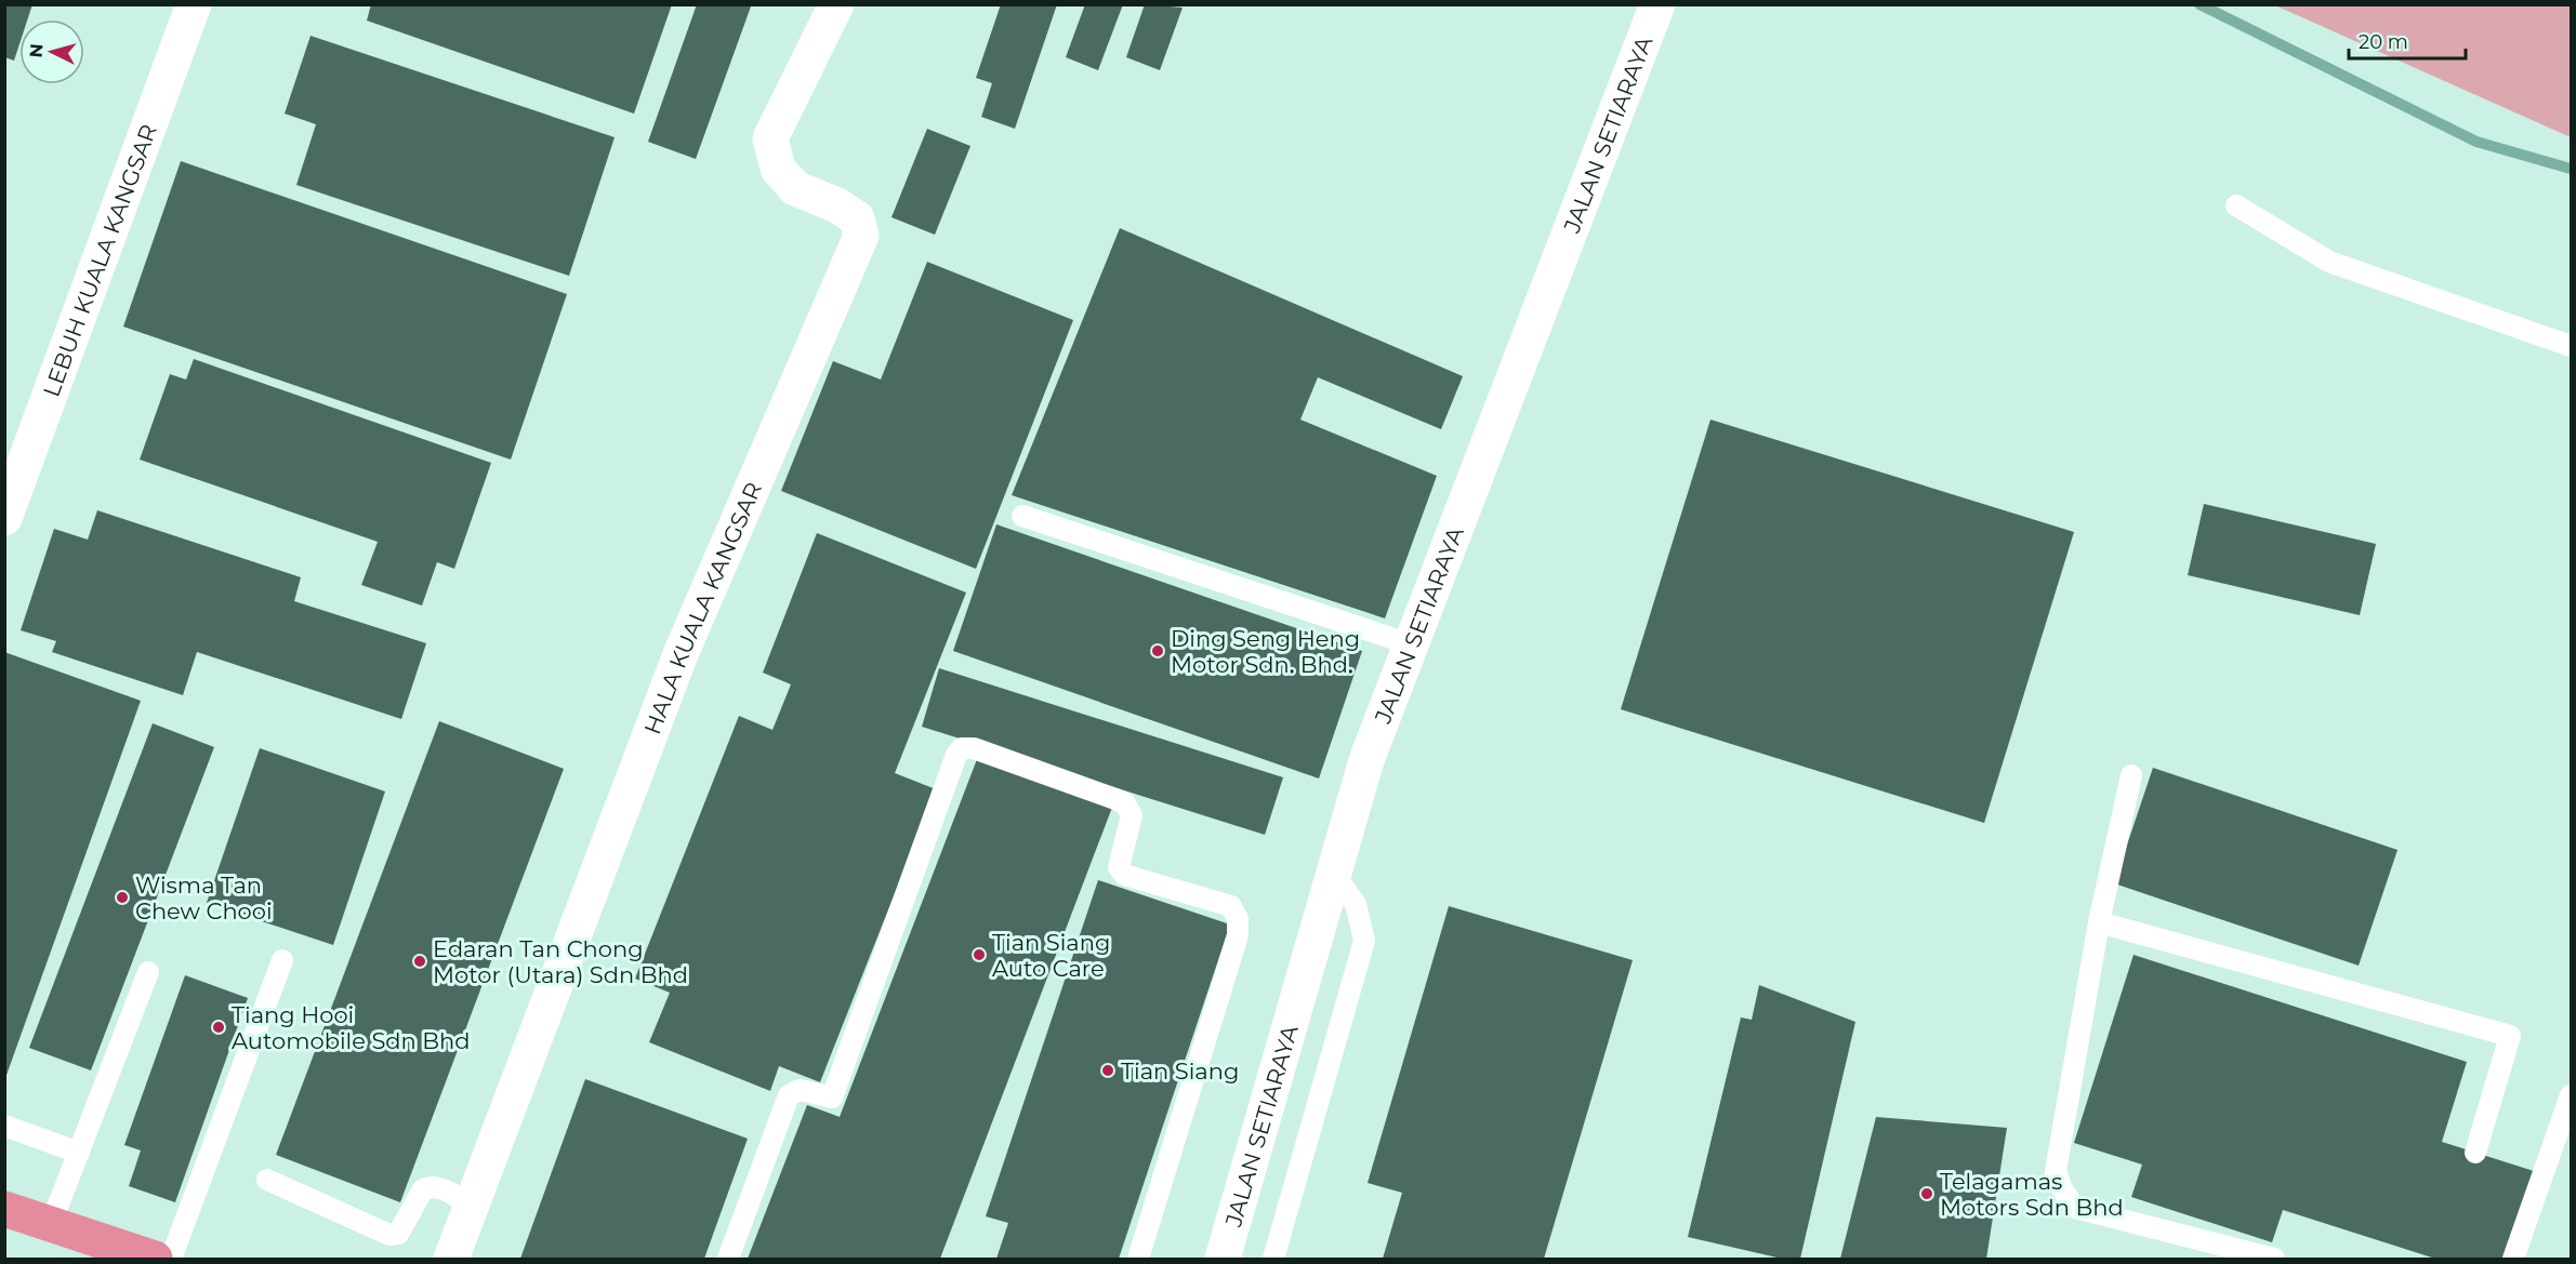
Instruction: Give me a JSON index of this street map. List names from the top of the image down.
{
  "streets": {
    "street": ["JALAN SETIARAYA", "LEBUH KUALA KANGSAR", "HALA KUALA KANGSAR"]
  },
  "places": [
    "Ding Seng Heng Motor Sdn. Bhd.",
    "Wisma Tan Chew Chooi",
    "Tian Siang Auto Care",
    "Edaran Tan Chong Motor (Utara) Sdn Bhd",
    "Tiang Hooi Automobile Sdn Bhd",
    "Tian Siang",
    "Telagamas Motors Sdn Bhd"
  ],
  "scale_bar": "20 m",
  "north": "left"
}
